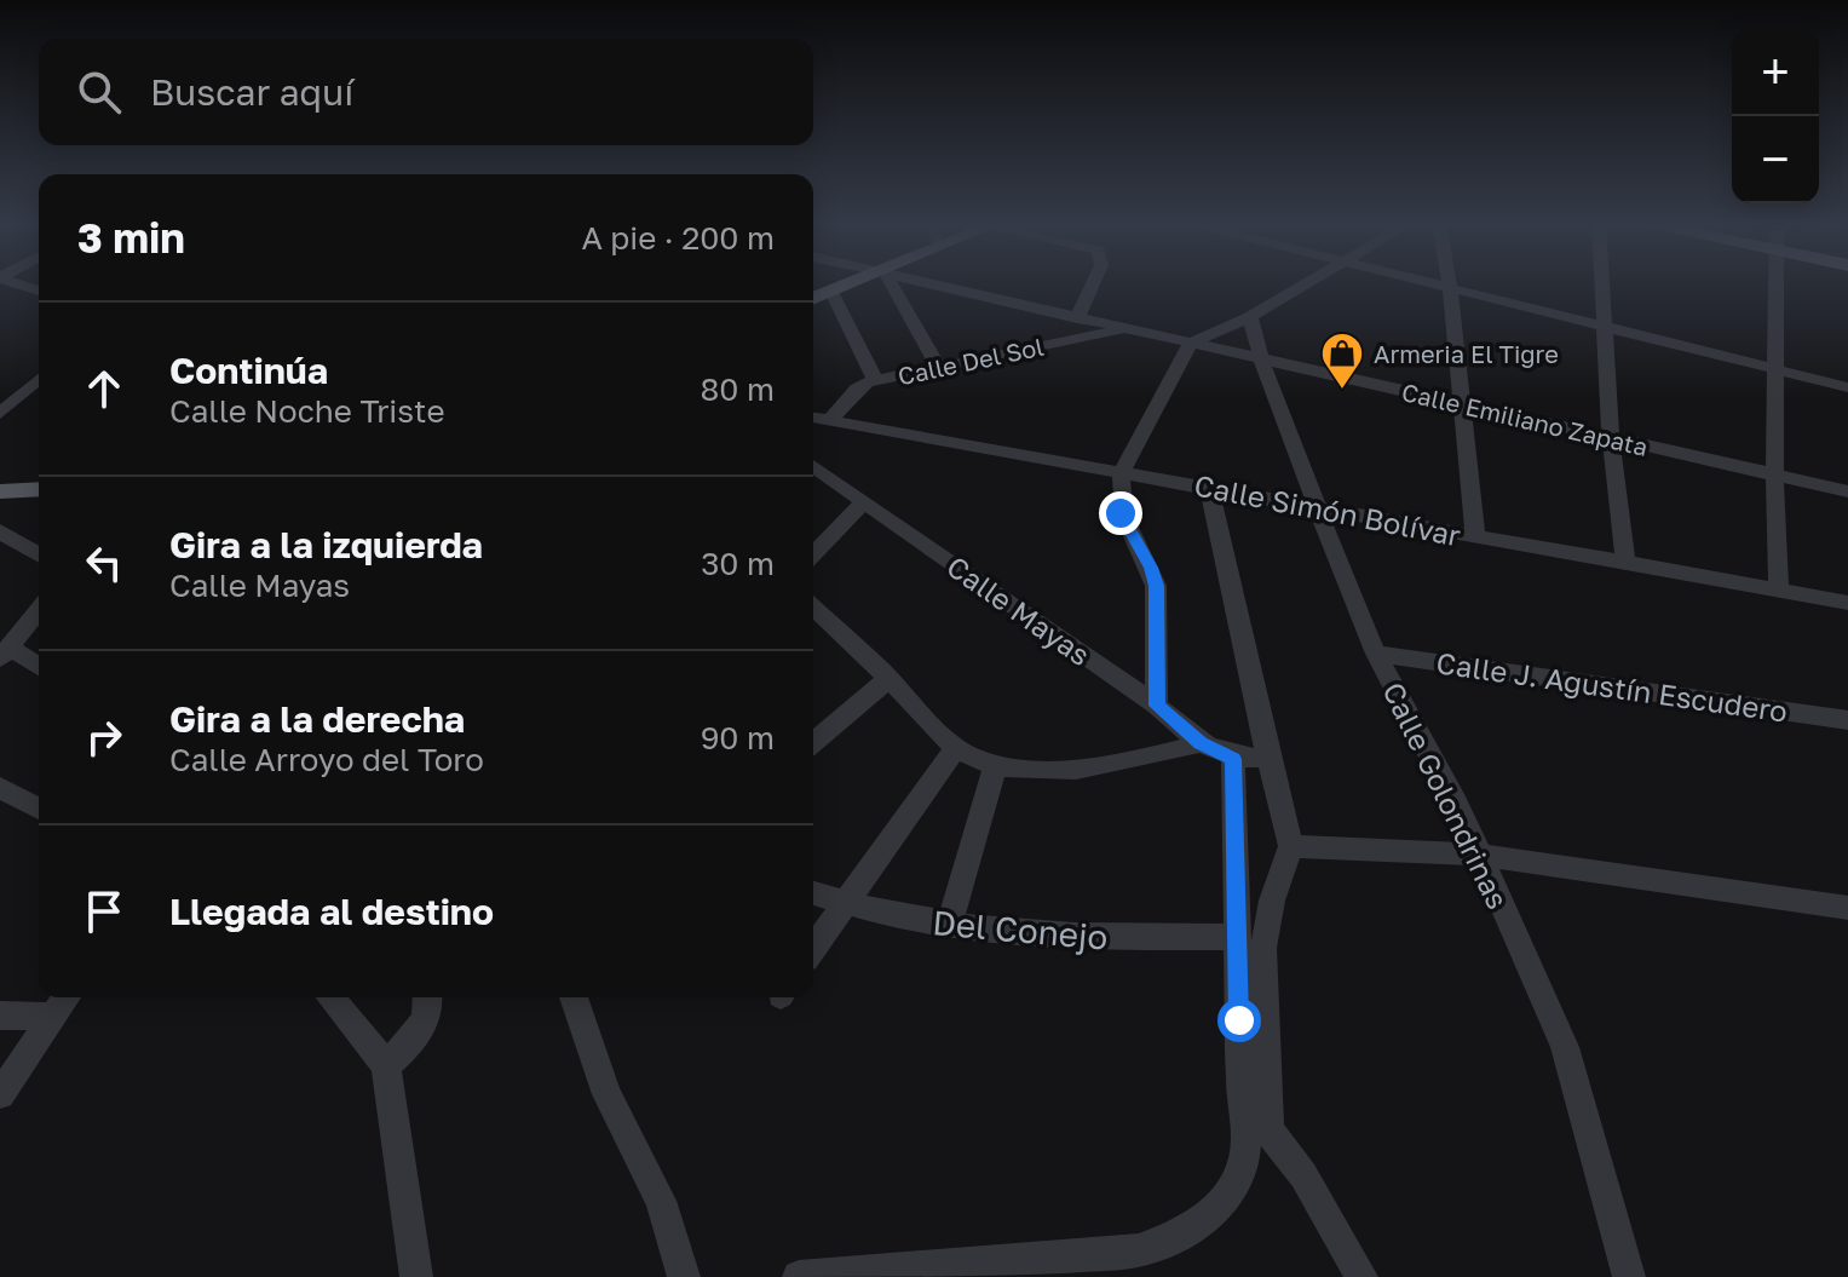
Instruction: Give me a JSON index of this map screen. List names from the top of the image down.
{
  "streets": {
    "street": [
      "Calle Del Sol",
      "Calle Emiliano Zapata",
      "Calle Simón Bolívar",
      "Calle Mayas",
      "Calle J. Agustín Escudero",
      "Calle Golondrinas",
      "Del Conejo"
    ]
  },
  "crossings": [
    ["Calle Del Sol", "Calle Emiliano Zapata"],
    ["Calle Del Sol", "Calle Simón Bolívar"],
    ["Calle Emiliano Zapata", "Calle Golondrinas"],
    ["Calle Simón Bolívar", "Calle Golondrinas"],
    ["Calle J. Agustín Escudero", "Calle Golondrinas"]
  ],
  "places": {
    "shop": ["Armeria El Tigre"]
  },
  "page": {
    "map_buttons": ["+", "−"],
    "search": "Buscar aquí",
    "heading": ["3 min", "A pie · 200 m"],
    "list": [
      ["Continúa", "Calle Noche Triste", "80 m"],
      ["Gira a la izquierda", "Calle Mayas", "30 m"],
      ["Gira a la derecha", "Calle Arroyo del Toro", "90 m"],
      "Llegada al destino"
    ]
  }
}
